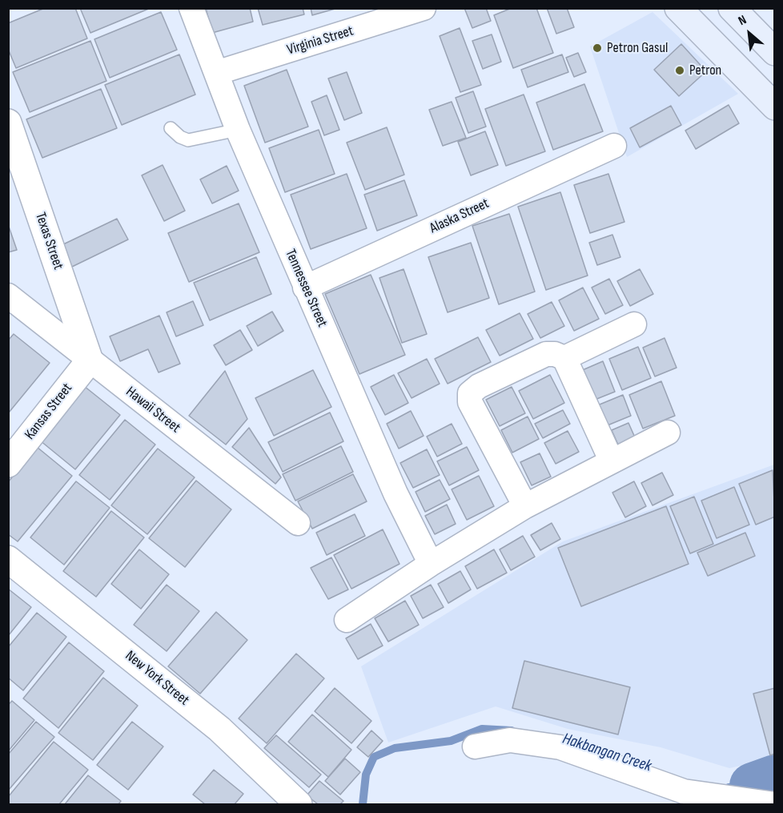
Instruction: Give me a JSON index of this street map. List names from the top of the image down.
{
  "streets": {
    "street": [
      "Virginia Street",
      "Alaska Street",
      "Texas Street",
      "Tennessee Street",
      "Hawaii Street",
      "Kansas Street",
      "New York Street"
    ]
  },
  "crossings": [
    ["Virginia Street", "Tennessee Street"],
    ["Alaska Street", "Tennessee Street"],
    ["Texas Street", "Hawaii Street"],
    ["Texas Street", "Kansas Street"],
    ["Hawaii Street", "Kansas Street"]
  ],
  "water": ["Hakbangan Creek"],
  "places": ["Petron Gasul", "Petron"],
  "north": "top left"
}
